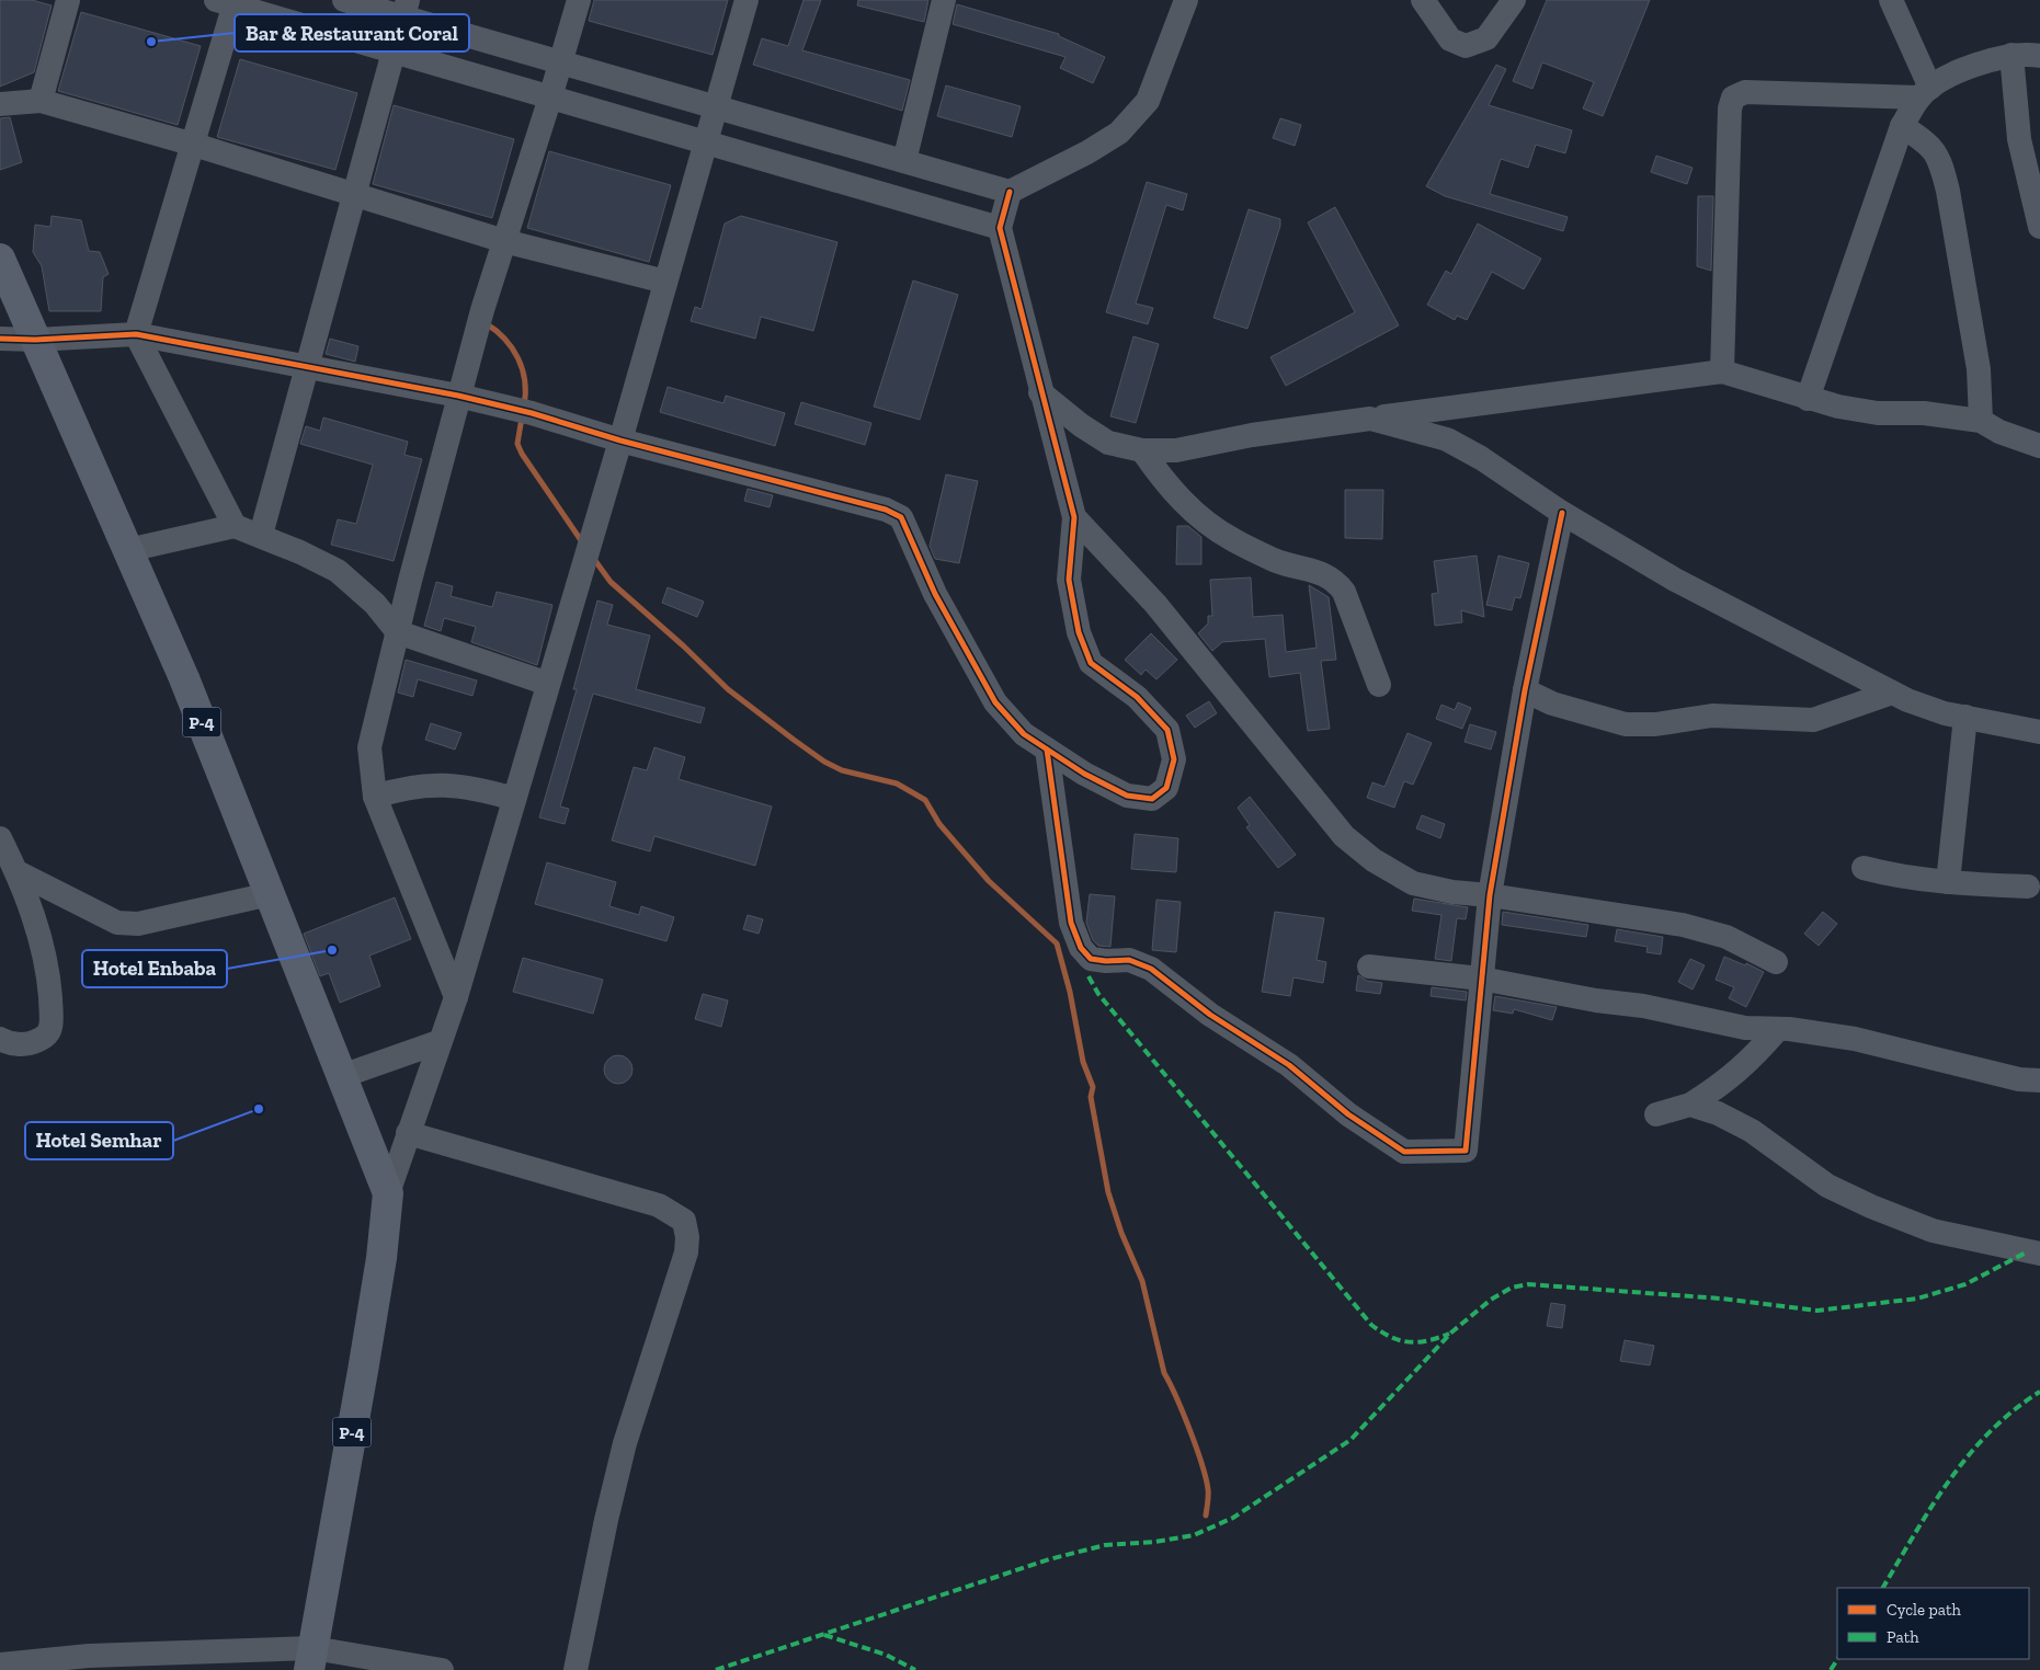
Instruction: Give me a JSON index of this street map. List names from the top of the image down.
{
  "streets": {
    "highway": ["P-4"]
  },
  "places": ["Bar & Restaurant Coral", "Hotel Enbaba", "Hotel Semhar"],
  "legend": ["Cycle path", "Path"]
}
